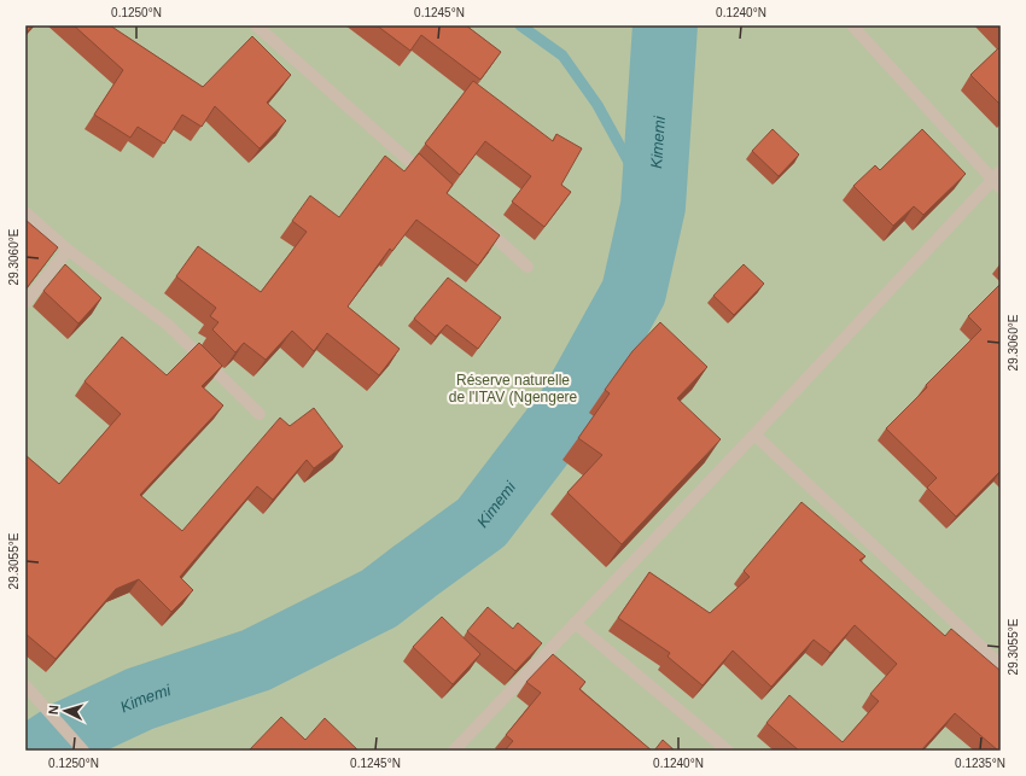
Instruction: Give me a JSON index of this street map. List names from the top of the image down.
{
  "water": ["Kimemi"],
  "parks": ["Réserve naturelle de l'ITAV (Ngengere"],
  "north": "left",
  "coordinates": [
    "0.1250°N",
    "0.1245°N",
    "0.1240°N",
    "29.3060°E",
    "29.3055°E",
    "0.1235°N"
  ]
}
